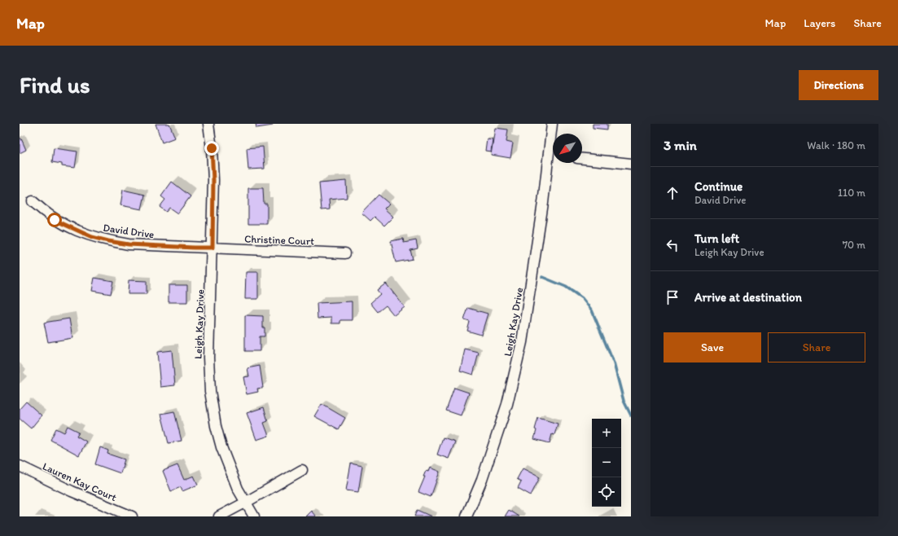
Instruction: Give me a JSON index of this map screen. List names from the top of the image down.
{
  "streets": {
    "street": [
      "David Drive",
      "Christine Court",
      "Leigh Kay Drive",
      "Lauren Kay Court"
    ]
  },
  "crossings": [
    ["David Drive", "Christine Court"],
    ["David Drive", "Leigh Kay Drive"],
    ["Christine Court", "Leigh Kay Drive"]
  ],
  "north": "bottom left",
  "page": {
    "header": "Map",
    "nav": ["Map", "Layers", "Share"],
    "buttons": [
      "Directions",
      ["Save", "Share"]
    ],
    "title": "Find us",
    "heading": ["3 min", "Walk · 180 m"],
    "list": [
      ["Continue", "David Drive", "110 m"],
      ["Turn left", "Leigh Kay Drive", "70 m"],
      "Arrive at destination"
    ],
    "map_buttons": ["+", "−"]
  }
}
